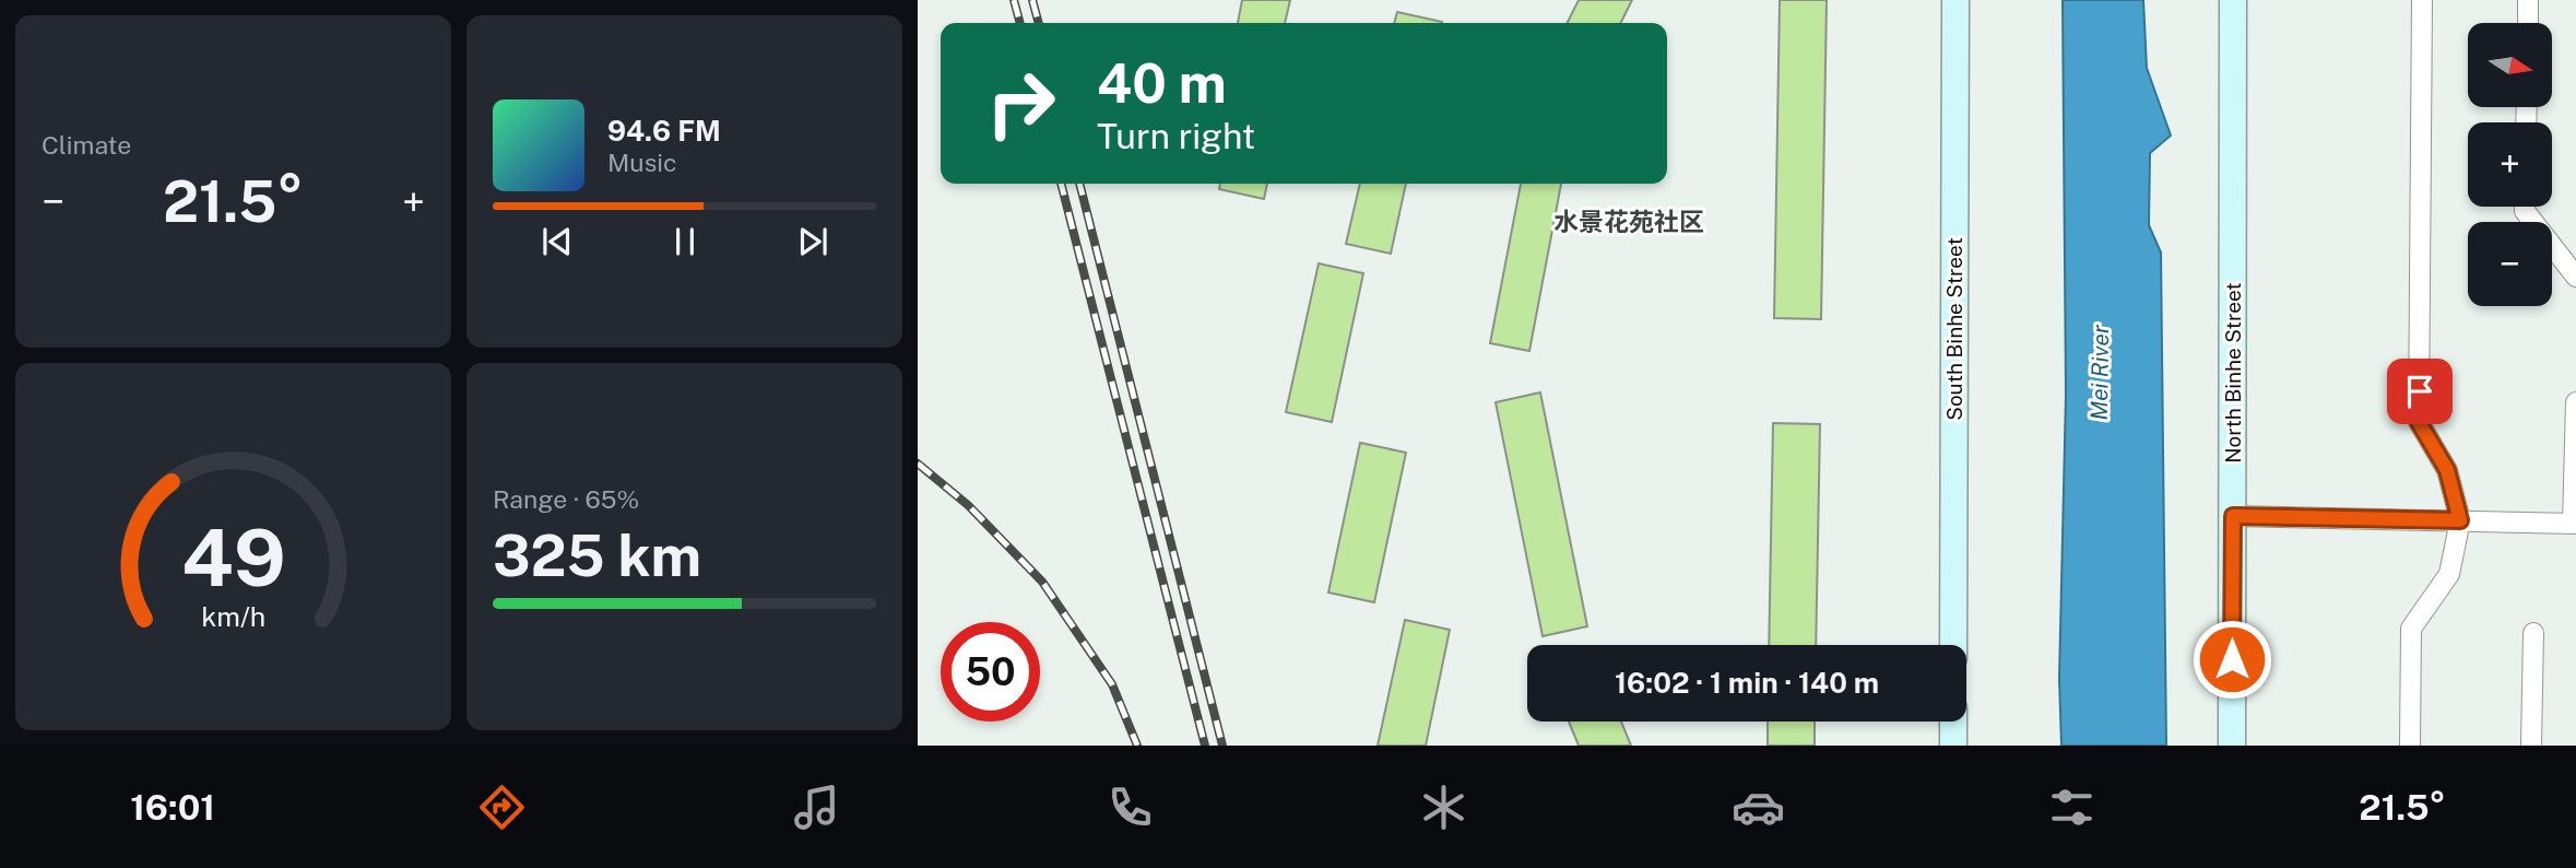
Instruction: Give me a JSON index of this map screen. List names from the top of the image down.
{
  "streets": {
    "main road": ["South Binhe Street", "North Binhe Street"]
  },
  "districts": ["水景花苑社区"],
  "water": ["Mei River"],
  "north": "right",
  "page": {
    "tile": [
      "Climate",
      ["Range · 65%", "325 km"]
    ],
    "map_buttons": ["+", "−"],
    "turn": ["40 m", "Turn right"],
    "song": ["94.6 FM", "Music"],
    "heat": ["−", "21.5°", "+"],
    "limit": "50",
    "trip": "16:02 · 1 min · 140 m",
    "tabs": ["16:01", "21.5°"],
    "gauge": ["49", "km/h"]
  }
}
